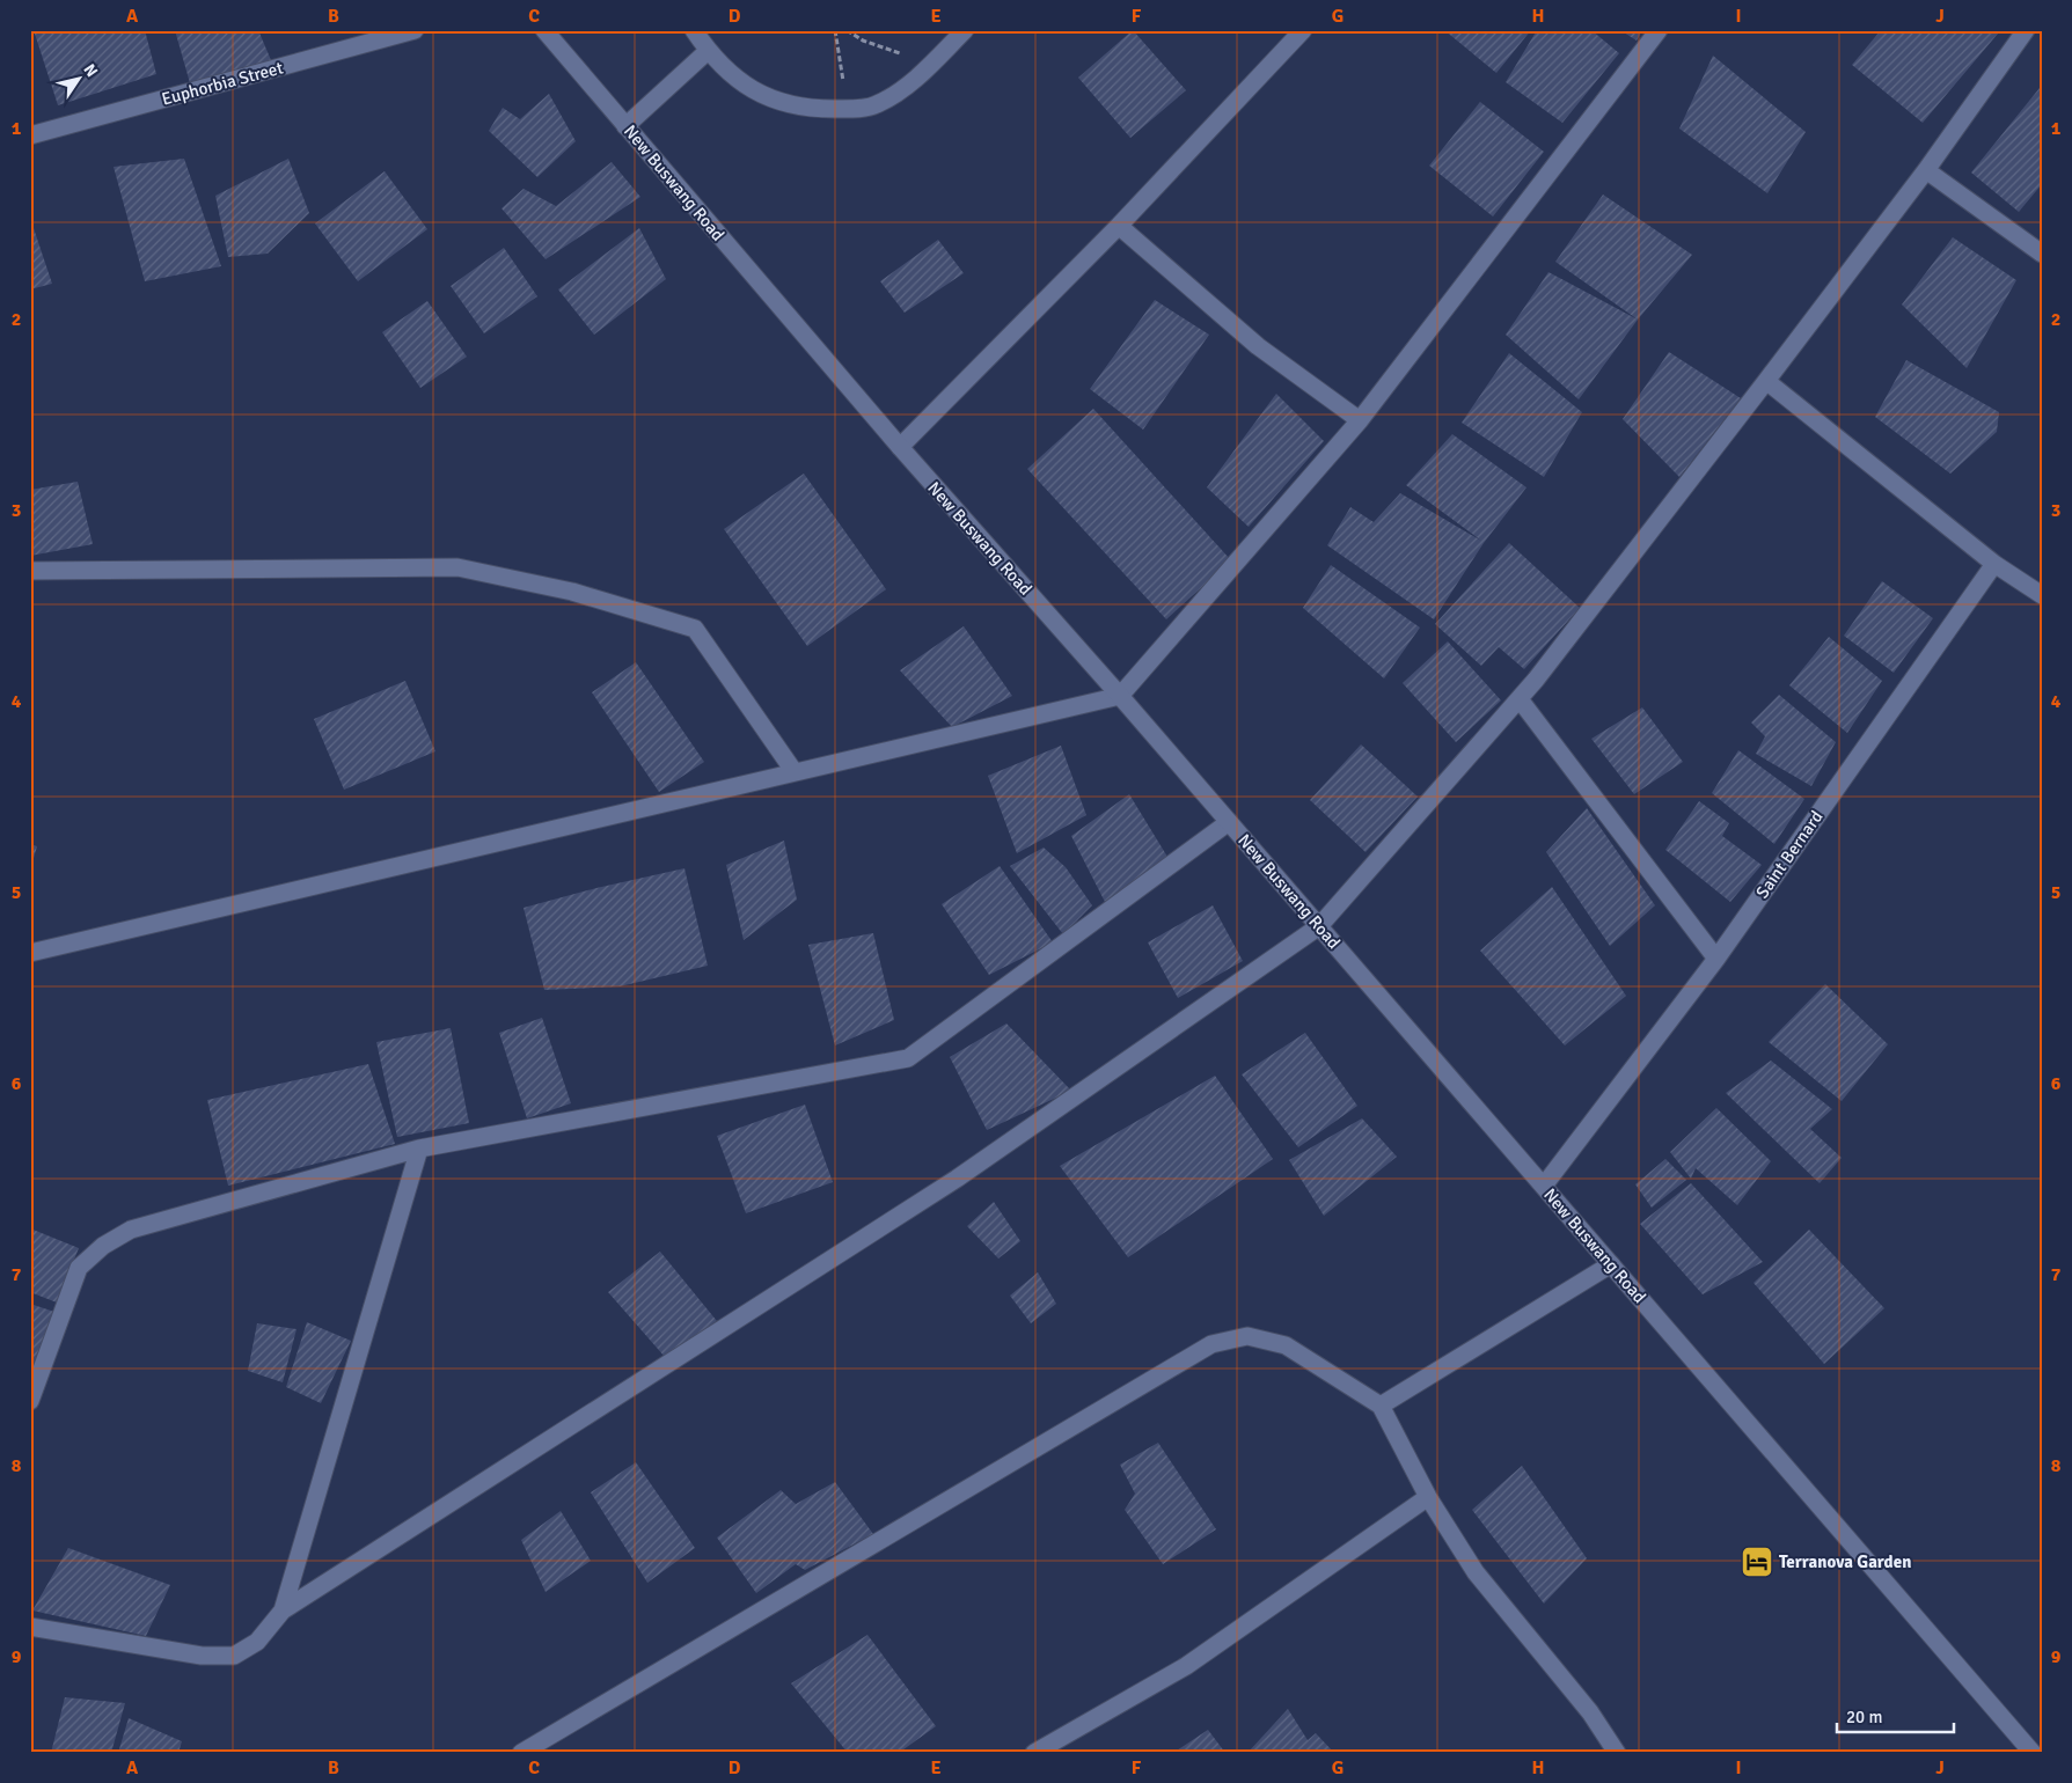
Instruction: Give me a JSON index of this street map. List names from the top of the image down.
{
  "streets": {
    "street": ["Euphorbia Street", "New Buswang Road", "Saint Bernard"]
  },
  "crossings": [
    ["New Buswang Road", "Saint Bernard"]
  ],
  "places": {
    "hotel": ["Terranova Garden"]
  },
  "scale_bar": "20 m",
  "north": "top right",
  "grid": {
    "columns": [
      "A",
      "B",
      "C",
      "D",
      "E",
      "F",
      "G",
      "H",
      "I",
      "J"
    ],
    "rows": [
      "1",
      "2",
      "3",
      "4",
      "5",
      "6",
      "7",
      "8",
      "9"
    ]
  }
}
